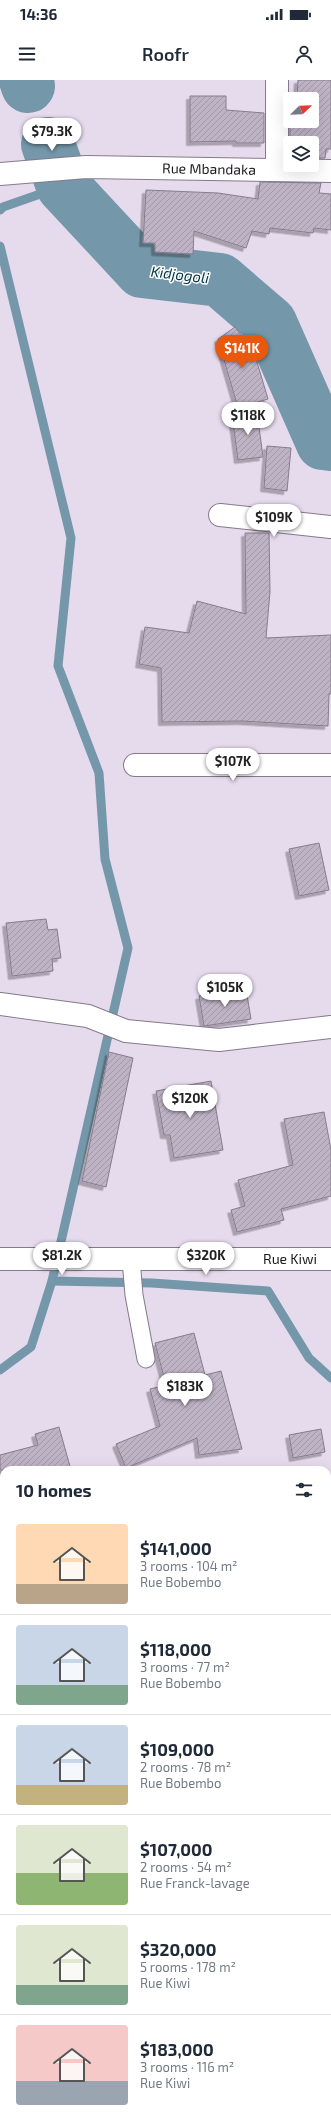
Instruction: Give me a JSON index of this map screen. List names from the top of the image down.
{
  "streets": {
    "street": ["Rue Mbandaka", "Rue Kiwi"]
  },
  "water": ["Kidjogoli"],
  "north": "top right",
  "page": {
    "status": "14:36",
    "header": "Roofr",
    "price": [
      "$79.3K",
      "$141K",
      "$118K",
      "$109K",
      "$107K",
      "$105K",
      "$120K",
      "$81.2K",
      "$320K",
      "$183K"
    ],
    "heading": "10 homes",
    "list": [
      {
        "name": "$141,000",
        "note": "3 rooms · 104 m² · Rue Bobembo"
      },
      {
        "name": "$118,000",
        "note": "3 rooms · 77 m² · Rue Bobembo"
      },
      {
        "name": "$109,000",
        "note": "2 rooms · 78 m² · Rue Bobembo"
      },
      {
        "name": "$107,000",
        "note": "2 rooms · 54 m² · Rue Franck-lavage"
      },
      {
        "name": "$320,000",
        "note": "5 rooms · 178 m² · Rue Kiwi"
      },
      {
        "name": "$183,000",
        "note": "3 rooms · 116 m² · Rue Kiwi"
      }
    ]
  }
}
